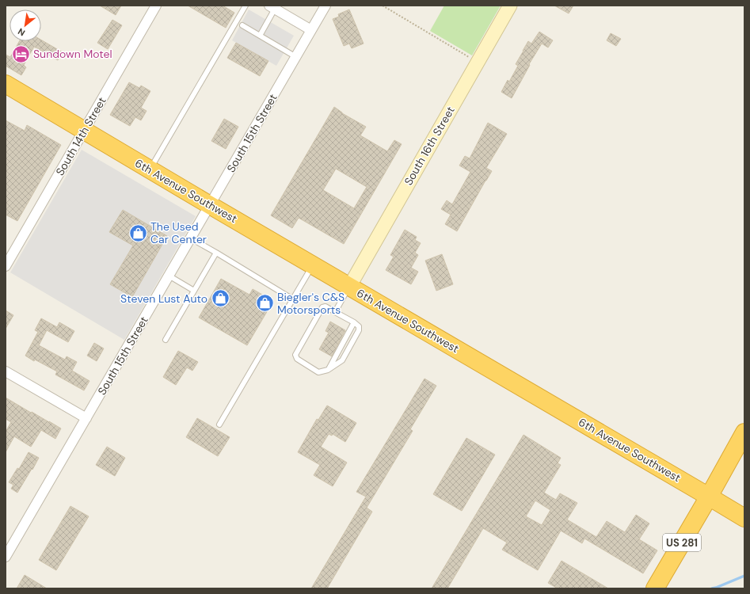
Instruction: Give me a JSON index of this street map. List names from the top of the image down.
{
  "streets": {
    "highway": ["6th Avenue Southwest", "US 281"],
    "street": ["South 15th Street", "South 14th Street", "South 16th Street"]
  },
  "crossings": [
    ["South 15th Street", "6th Avenue Southwest"],
    ["South 14th Street", "6th Avenue Southwest"],
    ["South 16th Street", "6th Avenue Southwest"],
    ["6th Avenue Southwest", "US 281"]
  ],
  "places": {
    "hotel": ["Sundown Motel"],
    "shop": ["The Used Car Center", "Steven Lust Auto", "Biegler's C&S Motorsports"]
  },
  "north": "bottom left"
}
